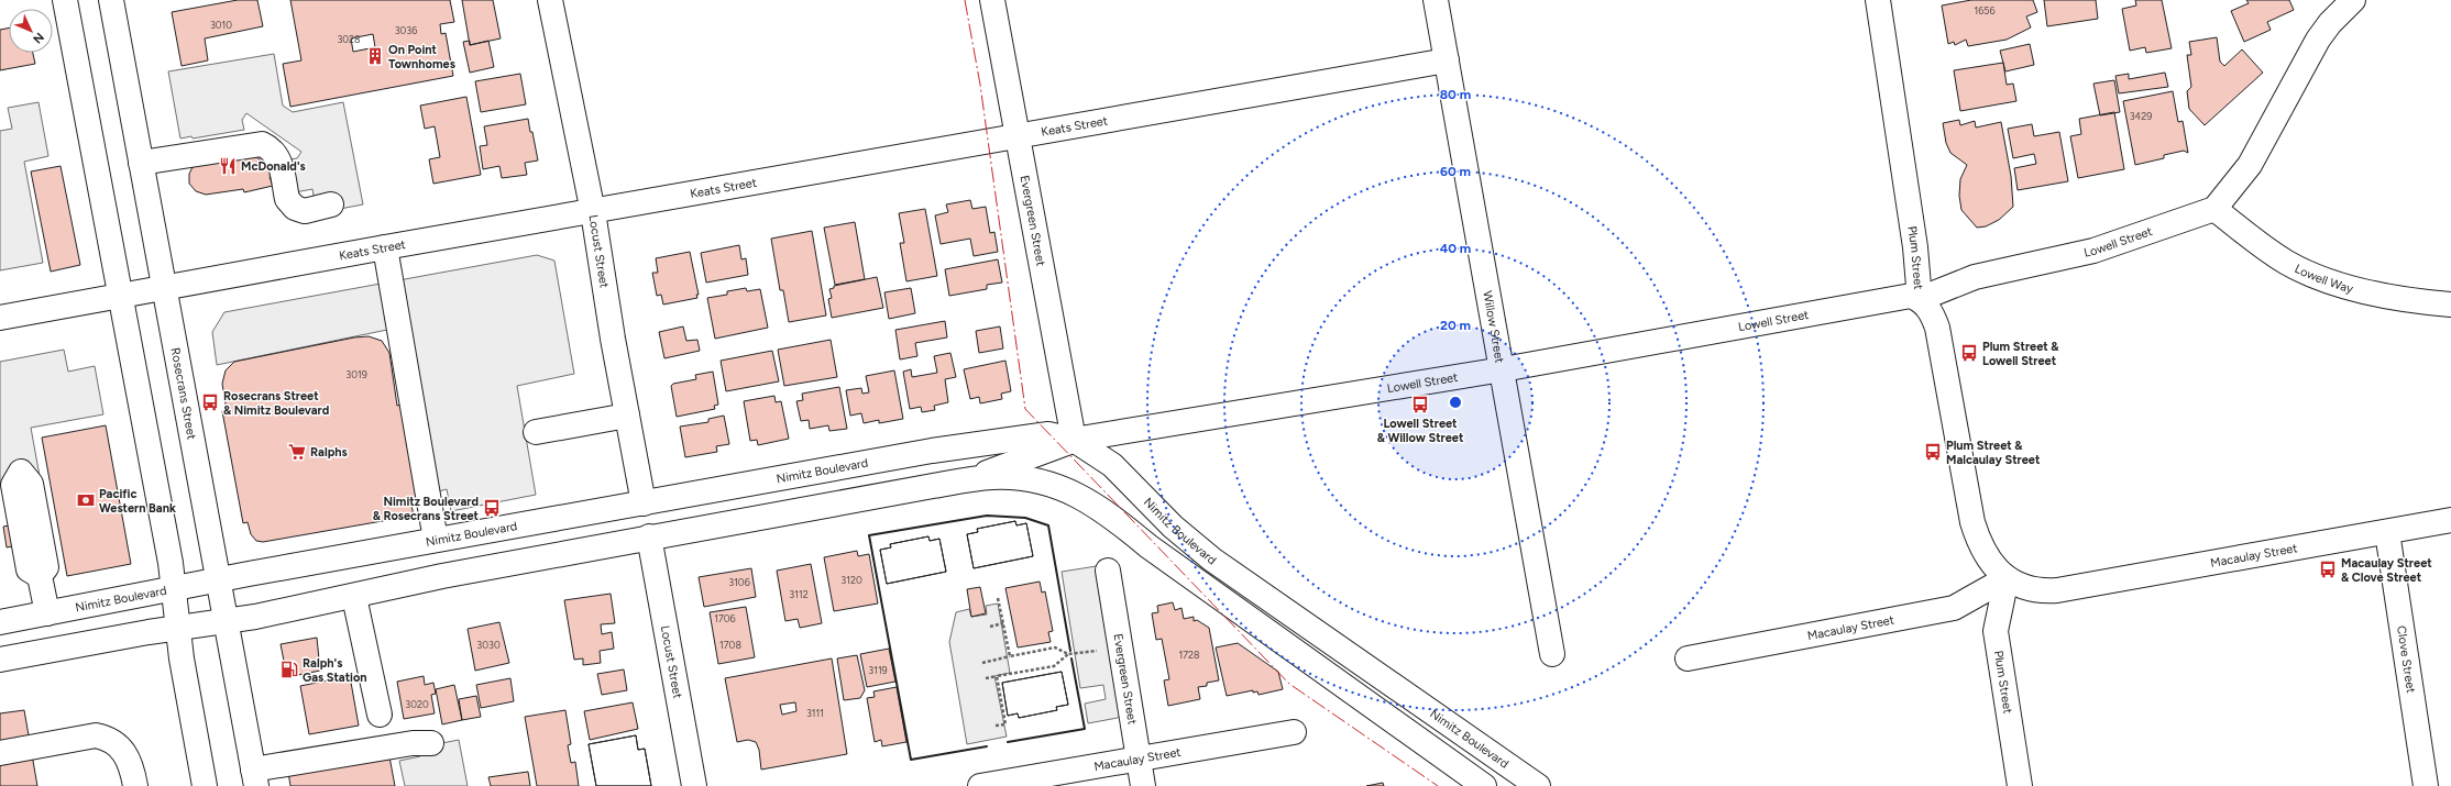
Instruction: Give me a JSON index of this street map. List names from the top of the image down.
{
  "streets": {
    "street": [
      "Keats Street",
      "Evergreen Street",
      "Lowell Street",
      "Locust Street",
      "Plum Street",
      "Lowell Way",
      "Willow Street",
      "Rosecrans Street",
      "Nimitz Boulevard",
      "Macaulay Street",
      "Clove Street"
    ]
  },
  "crossings": [
    ["Keats Street", "Evergreen Street"],
    ["Keats Street", "Locust Street"],
    ["Keats Street", "Willow Street"],
    ["Keats Street", "Rosecrans Street"],
    ["Evergreen Street", "Lowell Street"],
    ["Evergreen Street", "Nimitz Boulevard"],
    ["Evergreen Street", "Macaulay Street"],
    ["Lowell Street", "Plum Street"],
    ["Lowell Street", "Lowell Way"],
    ["Lowell Street", "Willow Street"],
    ["Lowell Street", "Nimitz Boulevard"],
    ["Locust Street", "Nimitz Boulevard"],
    ["Plum Street", "Macaulay Street"],
    ["Rosecrans Street", "Nimitz Boulevard"],
    ["Macaulay Street", "Clove Street"]
  ],
  "places": {
    "building": ["On Point Townhomes"],
    "restaurant": ["McDonald's"],
    "bus stop": [
      "Plum Street & Lowell Street",
      "Rosecrans Street & Nimitz Boulevard",
      "Lowell Street & Willow Street",
      "Plum Street & Malcaulay Street",
      "Nimitz Boulevard & Rosecrans Street",
      "Macaulay Street & Clove Street"
    ],
    "supermarket": ["Ralphs"],
    "bank": ["Pacific Western Bank"],
    "fuel station": ["Ralph's Gas Station"]
  },
  "house_numbers": [
    "1656",
    "3010",
    "3036",
    "3028",
    "3429",
    "3019",
    "3120",
    "3106",
    "3112",
    "1706",
    "3030",
    "1708",
    "1728",
    "3119",
    "3020",
    "3111"
  ],
  "north": "bottom right",
  "rings": [
    "80 m",
    "60 m",
    "40 m",
    "20 m"
  ]
}
